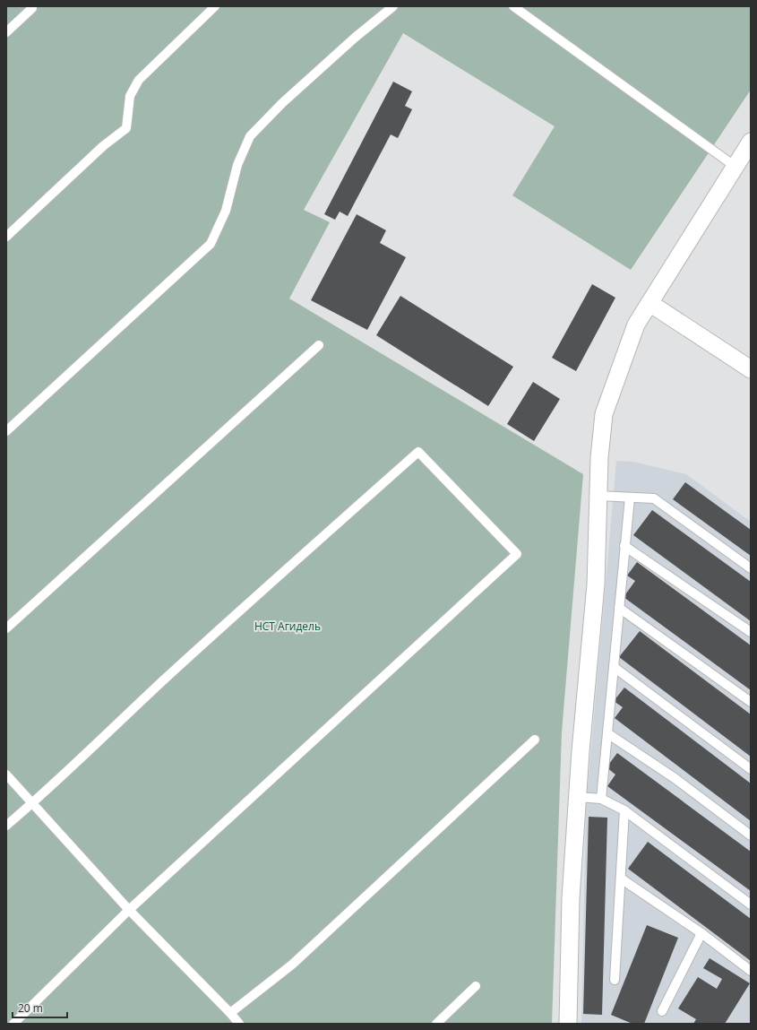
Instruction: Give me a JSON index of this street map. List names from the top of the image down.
{
  "parks": ["НСТ Агидель"],
  "scale_bar": "20 m"
}
